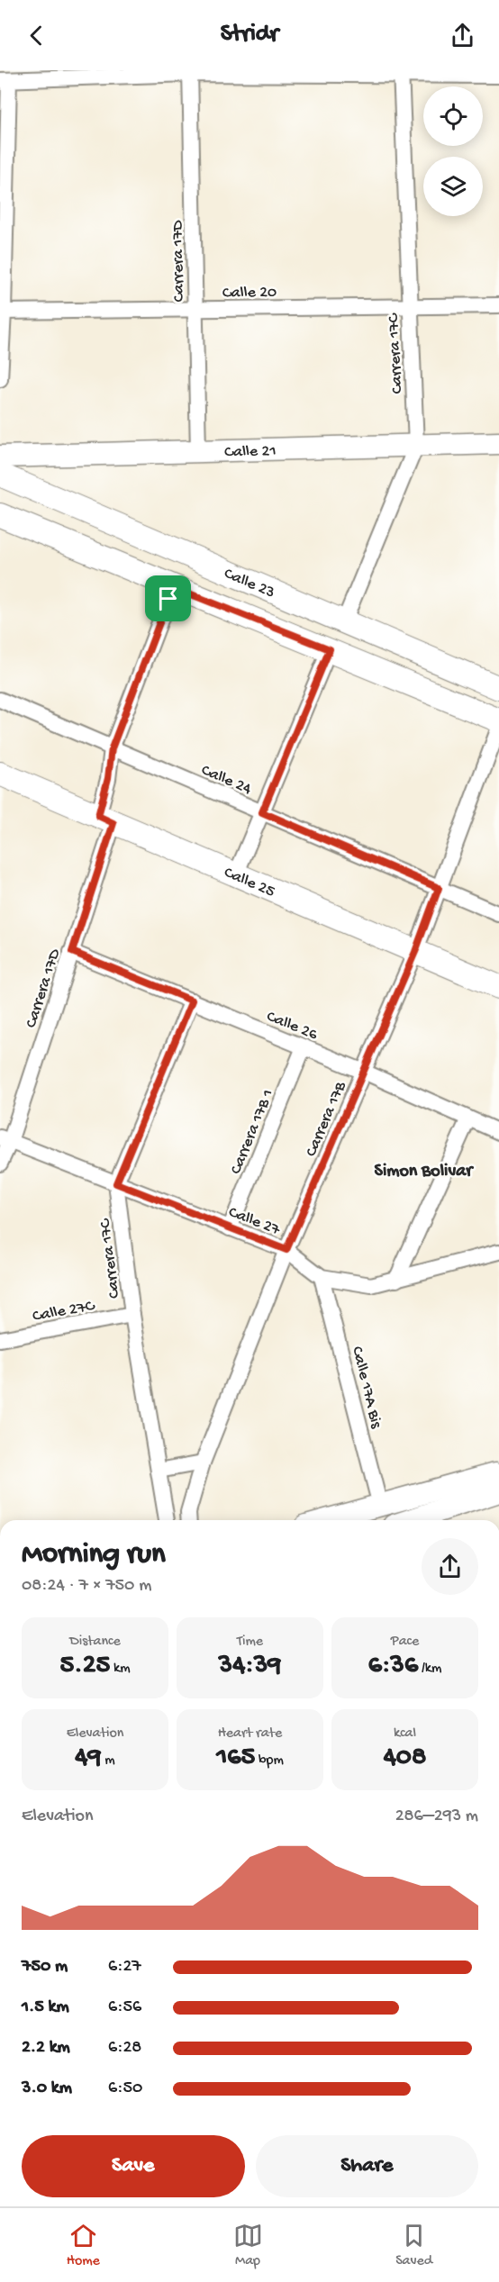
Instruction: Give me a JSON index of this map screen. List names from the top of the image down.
{
  "streets": {
    "main road": ["Calle 21", "Calle 23", "Calle 25"],
    "street": [
      "Carrera 17D",
      "Calle 20",
      "Carrera 17C",
      "Calle 24",
      "Calle 26",
      "Carrera 17B",
      "Carrera 17B 1",
      "Calle 27",
      "Calle 27C",
      "Calle 17A Bis"
    ]
  },
  "crossings": [
    ["Carrera 17D", "Calle 20"],
    ["Carrera 17D", "Calle 21"],
    ["Carrera 17D", "Calle 23"],
    ["Carrera 17D", "Calle 24"],
    ["Carrera 17D", "Calle 25"],
    ["Carrera 17D", "Calle 26"],
    ["Carrera 17D", "Calle 27"],
    ["Calle 20", "Carrera 17C"],
    ["Carrera 17C", "Calle 21"],
    ["Carrera 17C", "Calle 23"],
    ["Carrera 17C", "Calle 26"],
    ["Carrera 17C", "Calle 27"],
    ["Carrera 17C", "Calle 27C"],
    ["Calle 24", "Carrera 17B"],
    ["Calle 25", "Carrera 17B"],
    ["Calle 26", "Carrera 17B"],
    ["Calle 26", "Carrera 17B 1"],
    ["Carrera 17B", "Calle 27"],
    ["Carrera 17B 1", "Calle 27"],
    ["Calle 27", "Calle 17A Bis"]
  ],
  "districts": ["Simon Bolivar"],
  "page": {
    "header": "Stridr",
    "heading": ["Morning run", "08:24 · 7 × 750 m"],
    "stats": [
      ["Distance", "5.25 km"],
      ["Time", "34:39"],
      ["Pace", "6:36 /km"],
      ["Elevation", "49 m"],
      ["Heart rate", "165 bpm"],
      ["kcal", "408"]
    ],
    "chart": ["Elevation", "286–293 m"],
    "list": [
      {
        "name": "750 m",
        "note": "6:27"
      },
      {
        "name": "1.5 km",
        "note": "6:56"
      },
      {
        "name": "2.2 km",
        "note": "6:28"
      },
      {
        "name": "3.0 km",
        "note": "6:50"
      }
    ],
    "buttons": ["Save", "Share"],
    "tabs": ["Home", "Map", "Saved"]
  }
}
